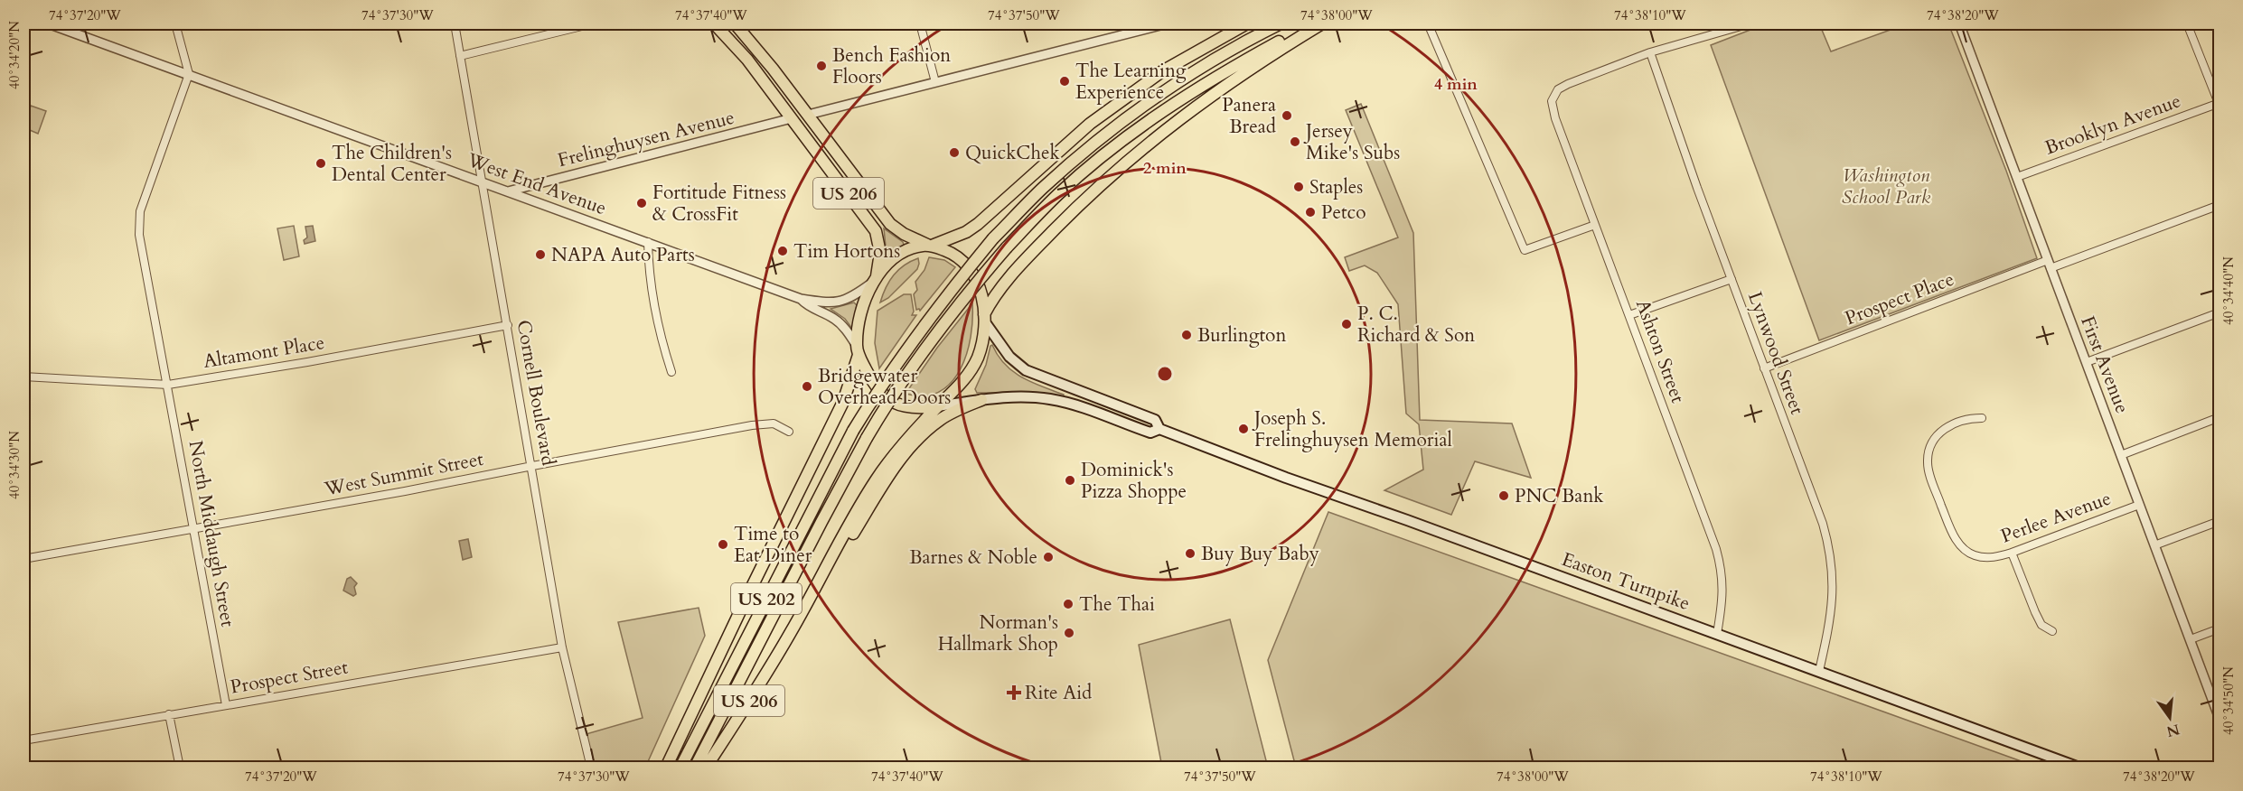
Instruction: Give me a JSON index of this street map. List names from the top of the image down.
{
  "streets": {
    "highway": ["US 206", "US 202"],
    "main road": ["Easton Turnpike"],
    "street": [
      "Brooklyn Avenue",
      "Frelinghuysen Avenue",
      "West End Avenue",
      "Prospect Place",
      "Ashton Street",
      "Altamont Place",
      "Lynwood Street",
      "First Avenue",
      "Cornell Boulevard",
      "West Summit Street",
      "Perlee Avenue",
      "North Middaugh Street",
      "Prospect Street"
    ]
  },
  "crossings": [
    ["Brooklyn Avenue", "First Avenue"],
    ["Frelinghuysen Avenue", "West End Avenue"],
    ["Frelinghuysen Avenue", "US 206"],
    ["West End Avenue", "US 206"],
    ["West End Avenue", "Cornell Boulevard"],
    ["West End Avenue", "North Middaugh Street"],
    ["West End Avenue", "Easton Turnpike"],
    ["US 206", "Easton Turnpike"],
    ["Prospect Place", "Lynwood Street"],
    ["Prospect Place", "First Avenue"],
    ["Ashton Street", "Lynwood Street"],
    ["Ashton Street", "Easton Turnpike"],
    ["Altamont Place", "Cornell Boulevard"],
    ["Altamont Place", "North Middaugh Street"],
    ["Lynwood Street", "Easton Turnpike"],
    ["First Avenue", "Perlee Avenue"],
    ["Cornell Boulevard", "West Summit Street"],
    ["Cornell Boulevard", "Prospect Street"],
    ["West Summit Street", "North Middaugh Street"],
    ["North Middaugh Street", "Prospect Street"]
  ],
  "parks": ["Washington School Park"],
  "places": {
    "other": [
      "Bench Fashion Floors",
      "The Learning Experience",
      "Panera Bread",
      "Jersey Mike's Subs",
      "QuickChek",
      "The Children's Dental Center",
      "Staples",
      "Fortitude Fitness & CrossFit",
      "Petco",
      "Tim Hortons",
      "NAPA Auto Parts",
      "P. C. Richard & Son",
      "Burlington",
      "Bridgewater Overhead Doors",
      "Joseph S. Frelinghuysen Memorial",
      "Dominick's Pizza Shoppe",
      "PNC Bank",
      "Time to Eat Diner",
      "Buy Buy Baby",
      "Barnes & Noble",
      "The Thai",
      "Norman's Hallmark Shop"
    ],
    "health": ["Rite Aid"]
  },
  "north": "bottom",
  "coordinates": [
    "74°37'20\"W",
    "74°37'30\"W",
    "74°37'40\"W",
    "74°37'50\"W",
    "74°38'00\"W",
    "74°38'10\"W",
    "74°38'20\"W",
    "40°34'20\"N",
    "40°34'40\"N",
    "40°34'30\"N",
    "40°34'50\"N"
  ],
  "rings": ["4 min", "2 min"]
}
